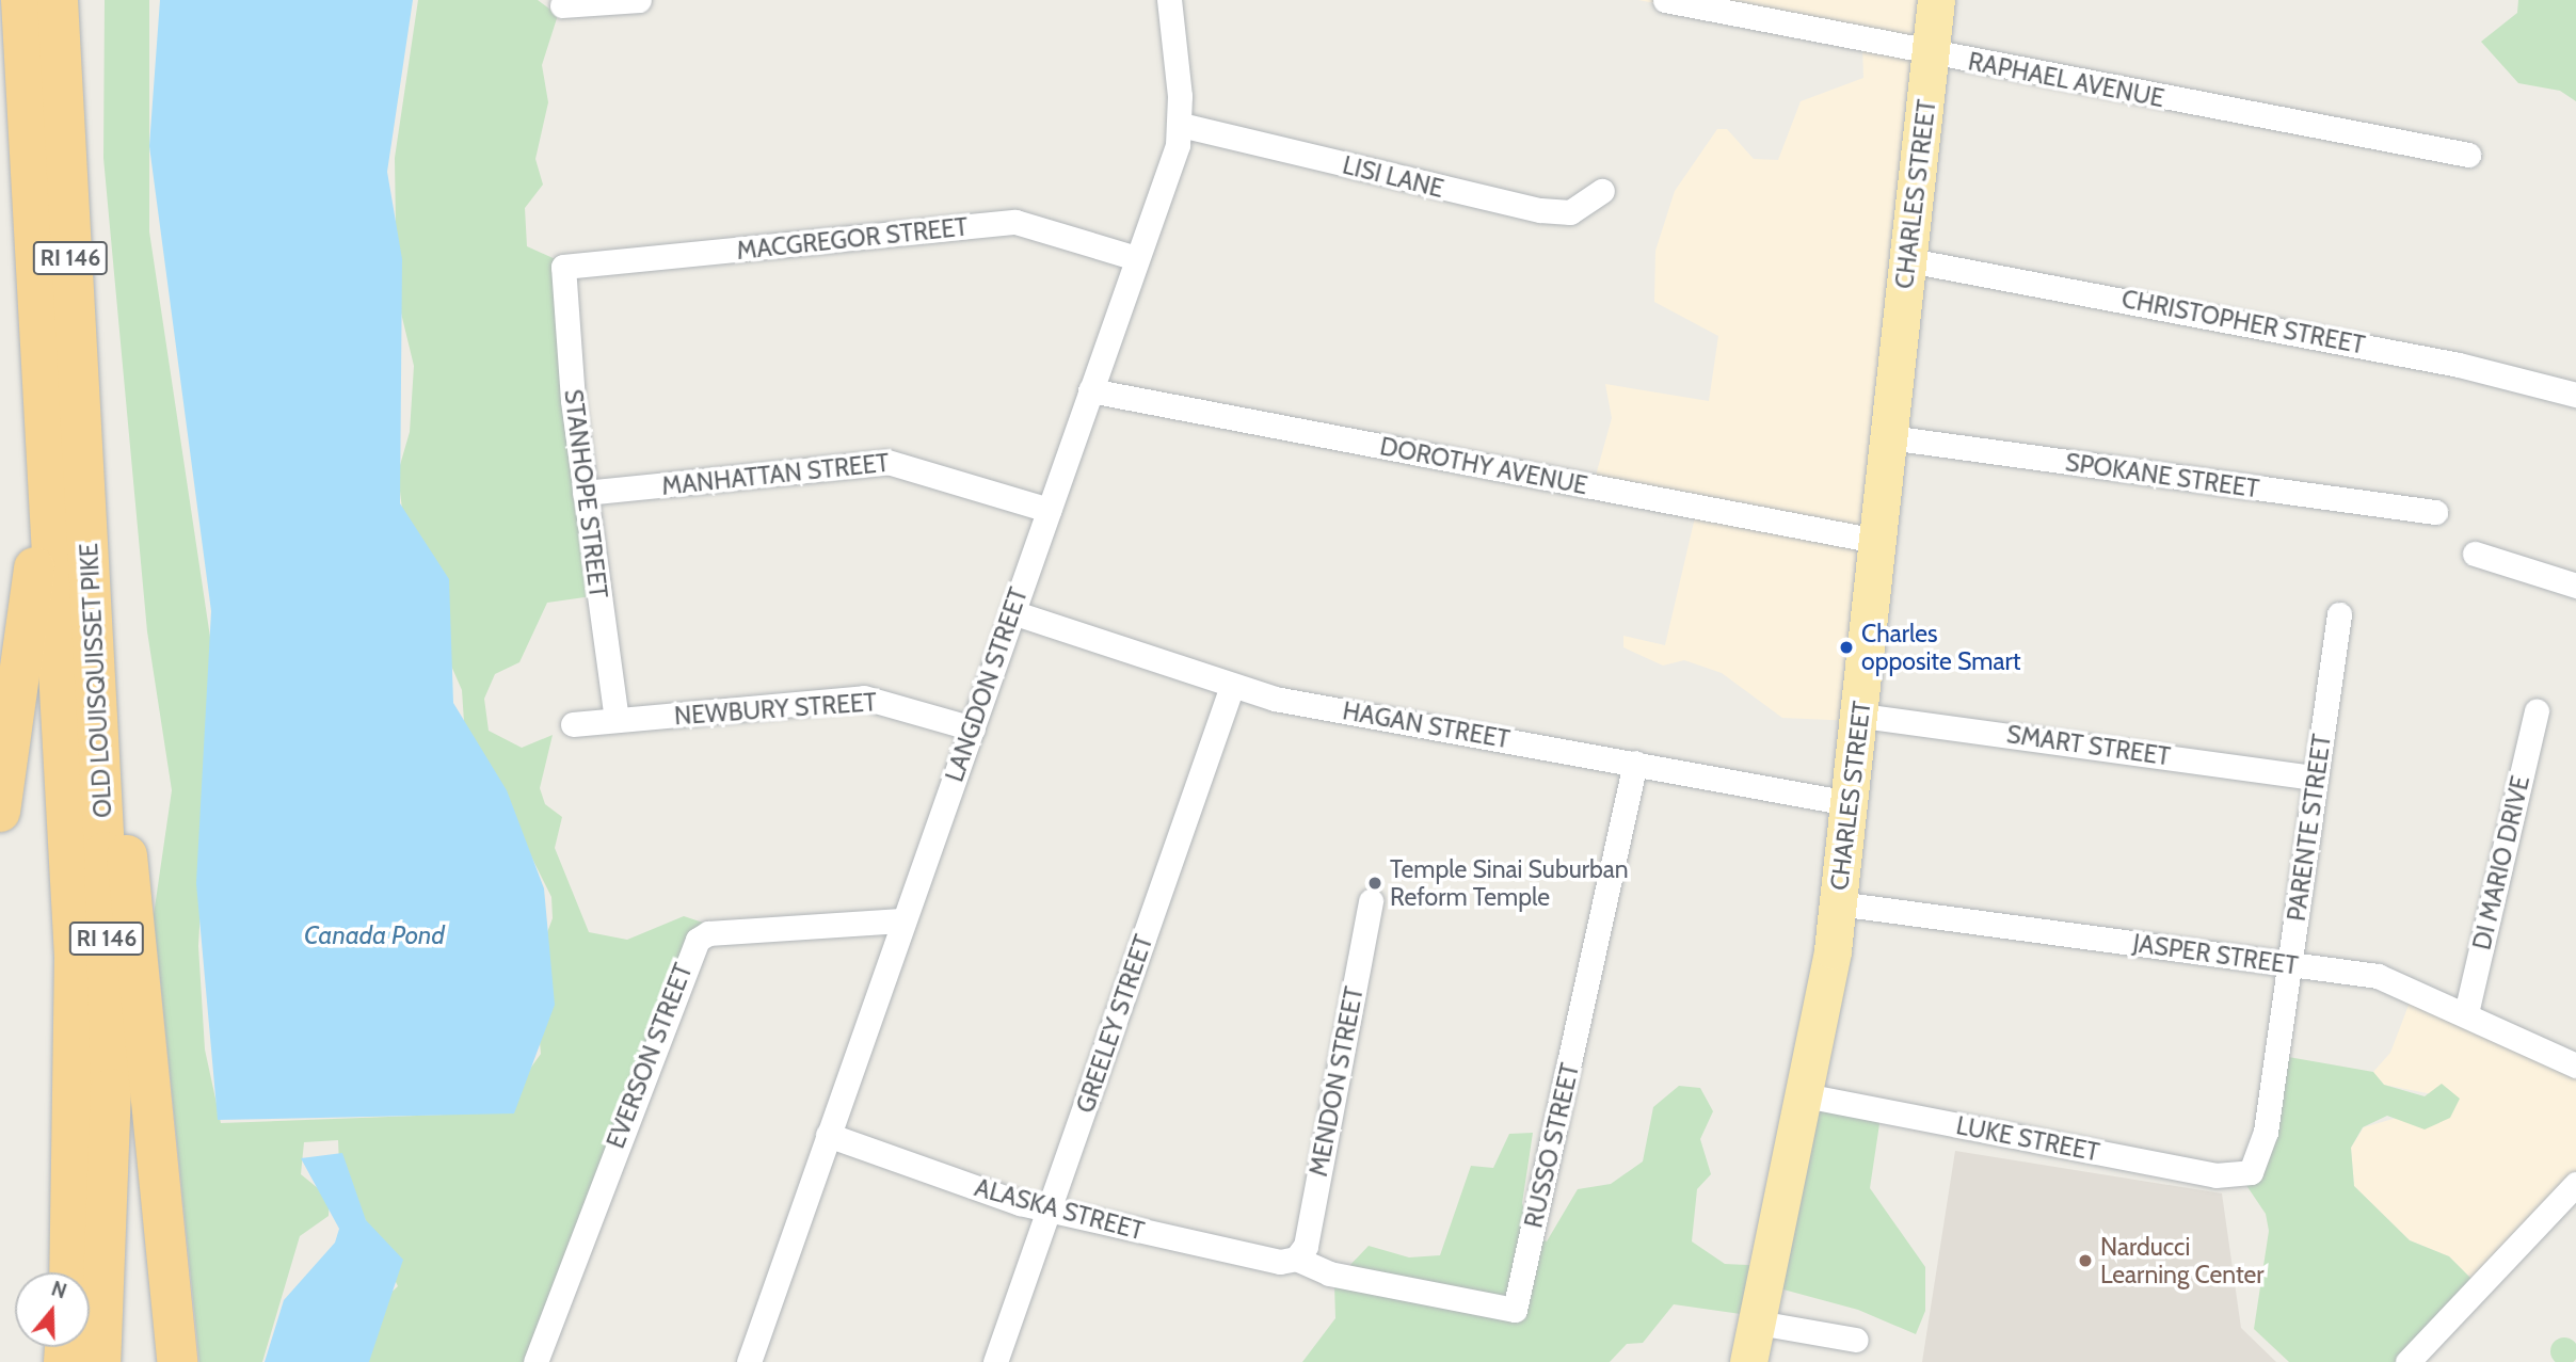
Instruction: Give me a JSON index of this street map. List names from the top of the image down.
{
  "streets": {
    "highway": ["RI 146", "OLD LOUISQUISSET PIKE"],
    "main road": ["CHARLES STREET"],
    "street": [
      "RAPHAEL AVENUE",
      "LISI LANE",
      "MACGREGOR STREET",
      "CHRISTOPHER STREET",
      "DOROTHY AVENUE",
      "MANHATTAN STREET",
      "SPOKANE STREET",
      "STANHOPE STREET",
      "LANGDON STREET",
      "NEWBURY STREET",
      "HAGAN STREET",
      "SMART STREET",
      "PARENTE STREET",
      "DI MARIO DRIVE",
      "JASPER STREET",
      "GREELEY STREET",
      "EVERSON STREET",
      "MENDON STREET",
      "LUKE STREET",
      "RUSSO STREET",
      "ALASKA STREET"
    ]
  },
  "crossings": [
    ["RAPHAEL AVENUE", "CHARLES STREET"],
    ["LISI LANE", "LANGDON STREET"],
    ["CHARLES STREET", "CHRISTOPHER STREET"],
    ["CHARLES STREET", "DOROTHY AVENUE"],
    ["CHARLES STREET", "SPOKANE STREET"],
    ["CHARLES STREET", "HAGAN STREET"],
    ["CHARLES STREET", "SMART STREET"],
    ["CHARLES STREET", "JASPER STREET"],
    ["CHARLES STREET", "LUKE STREET"],
    ["MACGREGOR STREET", "STANHOPE STREET"],
    ["MACGREGOR STREET", "LANGDON STREET"],
    ["DOROTHY AVENUE", "LANGDON STREET"],
    ["MANHATTAN STREET", "STANHOPE STREET"],
    ["MANHATTAN STREET", "LANGDON STREET"],
    ["STANHOPE STREET", "NEWBURY STREET"],
    ["LANGDON STREET", "NEWBURY STREET"],
    ["LANGDON STREET", "HAGAN STREET"],
    ["LANGDON STREET", "EVERSON STREET"],
    ["LANGDON STREET", "ALASKA STREET"],
    ["HAGAN STREET", "GREELEY STREET"],
    ["HAGAN STREET", "RUSSO STREET"],
    ["SMART STREET", "PARENTE STREET"],
    ["PARENTE STREET", "JASPER STREET"],
    ["PARENTE STREET", "LUKE STREET"],
    ["DI MARIO DRIVE", "JASPER STREET"],
    ["GREELEY STREET", "ALASKA STREET"],
    ["MENDON STREET", "RUSSO STREET"],
    ["MENDON STREET", "ALASKA STREET"],
    ["RUSSO STREET", "ALASKA STREET"]
  ],
  "water": ["Canada Pond"],
  "places": ["Charles opposite Smart", "Temple Sinai Suburban Reform Temple", "Narducci Learning Center"],
  "north": "top"
}
